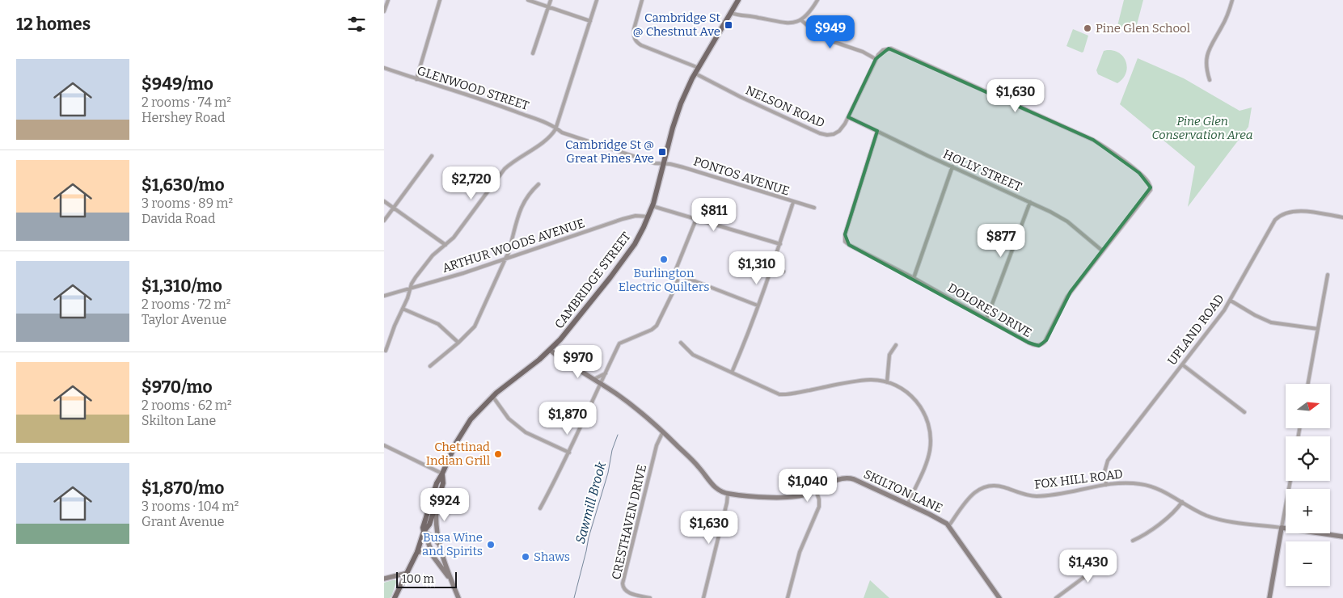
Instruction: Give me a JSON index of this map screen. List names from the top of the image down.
{
  "streets": {
    "main road": ["CAMBRIDGE STREET"],
    "street": [
      "GLENWOOD STREET",
      "NELSON ROAD",
      "HOLLY STREET",
      "PONTOS AVENUE",
      "ARTHUR WOODS AVENUE",
      "DOLORES DRIVE",
      "UPLAND ROAD",
      "FOX HILL ROAD",
      "SKILTON LANE",
      "CRESTHAVEN DRIVE"
    ]
  },
  "crossings": [
    ["GLENWOOD STREET", "PONTOS AVENUE"],
    ["GLENWOOD STREET", "CAMBRIDGE STREET"],
    ["NELSON ROAD", "HOLLY STREET"],
    ["NELSON ROAD", "CAMBRIDGE STREET"],
    ["NELSON ROAD", "DOLORES DRIVE"],
    ["HOLLY STREET", "DOLORES DRIVE"],
    ["PONTOS AVENUE", "CAMBRIDGE STREET"],
    ["ARTHUR WOODS AVENUE", "CAMBRIDGE STREET"],
    ["CAMBRIDGE STREET", "SKILTON LANE"],
    ["UPLAND ROAD", "FOX HILL ROAD"],
    ["FOX HILL ROAD", "SKILTON LANE"],
    ["SKILTON LANE", "CRESTHAVEN DRIVE"]
  ],
  "water": ["Sawmill Brook"],
  "parks": ["Pine Glen Conservation Area"],
  "places": {
    "transit": ["Cambridge St @ Chestnut Ave", "Cambridge St @ Great Pines Ave"],
    "other": [
      "Pine Glen School",
      "Burlington Electric Quilters",
      "Chettinad Indian Grill",
      "Busa Wine and Spirits",
      "Shaws"
    ]
  },
  "scale_bar": "100 m",
  "north": "right",
  "page": {
    "heading": "12 homes",
    "price": [
      "$949",
      "$1,630",
      "$2,720",
      "$811",
      "$877",
      "$1,310",
      "$970",
      "$1,870",
      "$1,040",
      "$924",
      "$1,630",
      "$1,430"
    ],
    "list": [
      {
        "name": "$949/mo",
        "note": "2 rooms · 74 m² · Hershey Road"
      },
      {
        "name": "$1,630/mo",
        "note": "3 rooms · 89 m² · Davida Road"
      },
      {
        "name": "$1,310/mo",
        "note": "2 rooms · 72 m² · Taylor Avenue"
      },
      {
        "name": "$970/mo",
        "note": "2 rooms · 62 m² · Skilton Lane"
      },
      {
        "name": "$1,870/mo",
        "note": "3 rooms · 104 m² · Grant Avenue"
      }
    ],
    "map_buttons": ["+", "−"],
    "scale": "100 m"
  }
}
